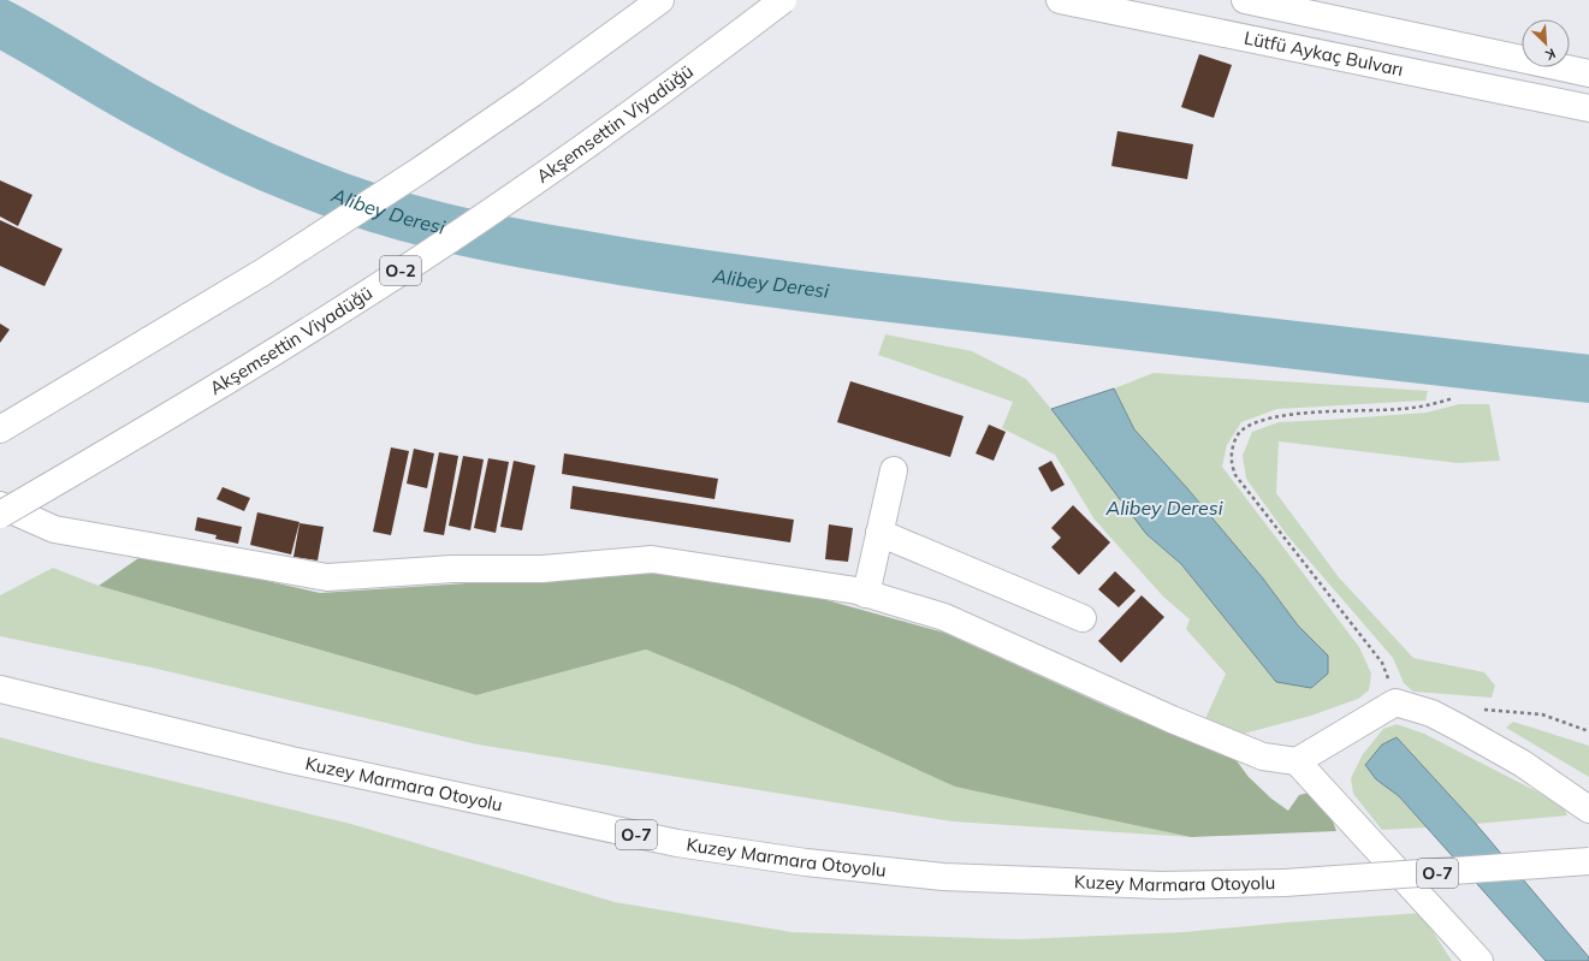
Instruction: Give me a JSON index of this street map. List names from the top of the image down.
{
  "streets": {
    "main road": [
      "Lütfü Aykaç Bulvarı",
      "Akşemsettin Viyadüğü",
      "O-2",
      "Kuzey Marmara Otoyolu",
      "O-7"
    ]
  },
  "water": ["Alibey Deresi"],
  "north": "bottom right"
}
